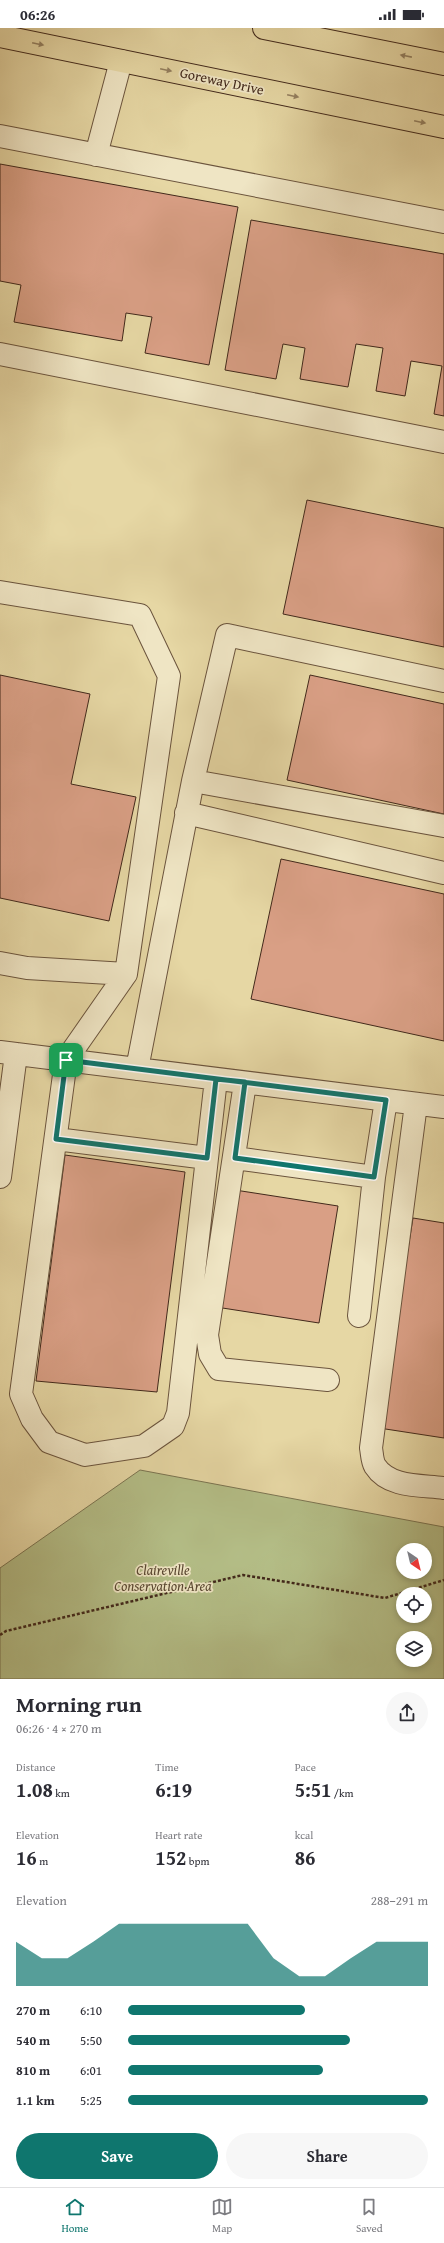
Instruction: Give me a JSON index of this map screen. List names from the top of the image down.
{
  "streets": {
    "main road": ["Goreway Drive"]
  },
  "parks": ["Claireville Conservation Area"],
  "north": "bottom right",
  "page": {
    "status": "06:26",
    "heading": ["Morning run", "06:26 · 4 × 270 m"],
    "stats": [
      ["Distance", "1.08 km"],
      ["Time", "6:19"],
      ["Pace", "5:51 /km"],
      ["Elevation", "16 m"],
      ["Heart rate", "152 bpm"],
      ["kcal", "86"]
    ],
    "chart": ["Elevation", "288–291 m"],
    "list": [
      {
        "name": "270 m",
        "note": "6:10"
      },
      {
        "name": "540 m",
        "note": "5:50"
      },
      {
        "name": "810 m",
        "note": "6:01"
      },
      {
        "name": "1.1 km",
        "note": "5:25"
      }
    ],
    "buttons": ["Save", "Share"],
    "tabs": ["Home", "Map", "Saved"]
  }
}
